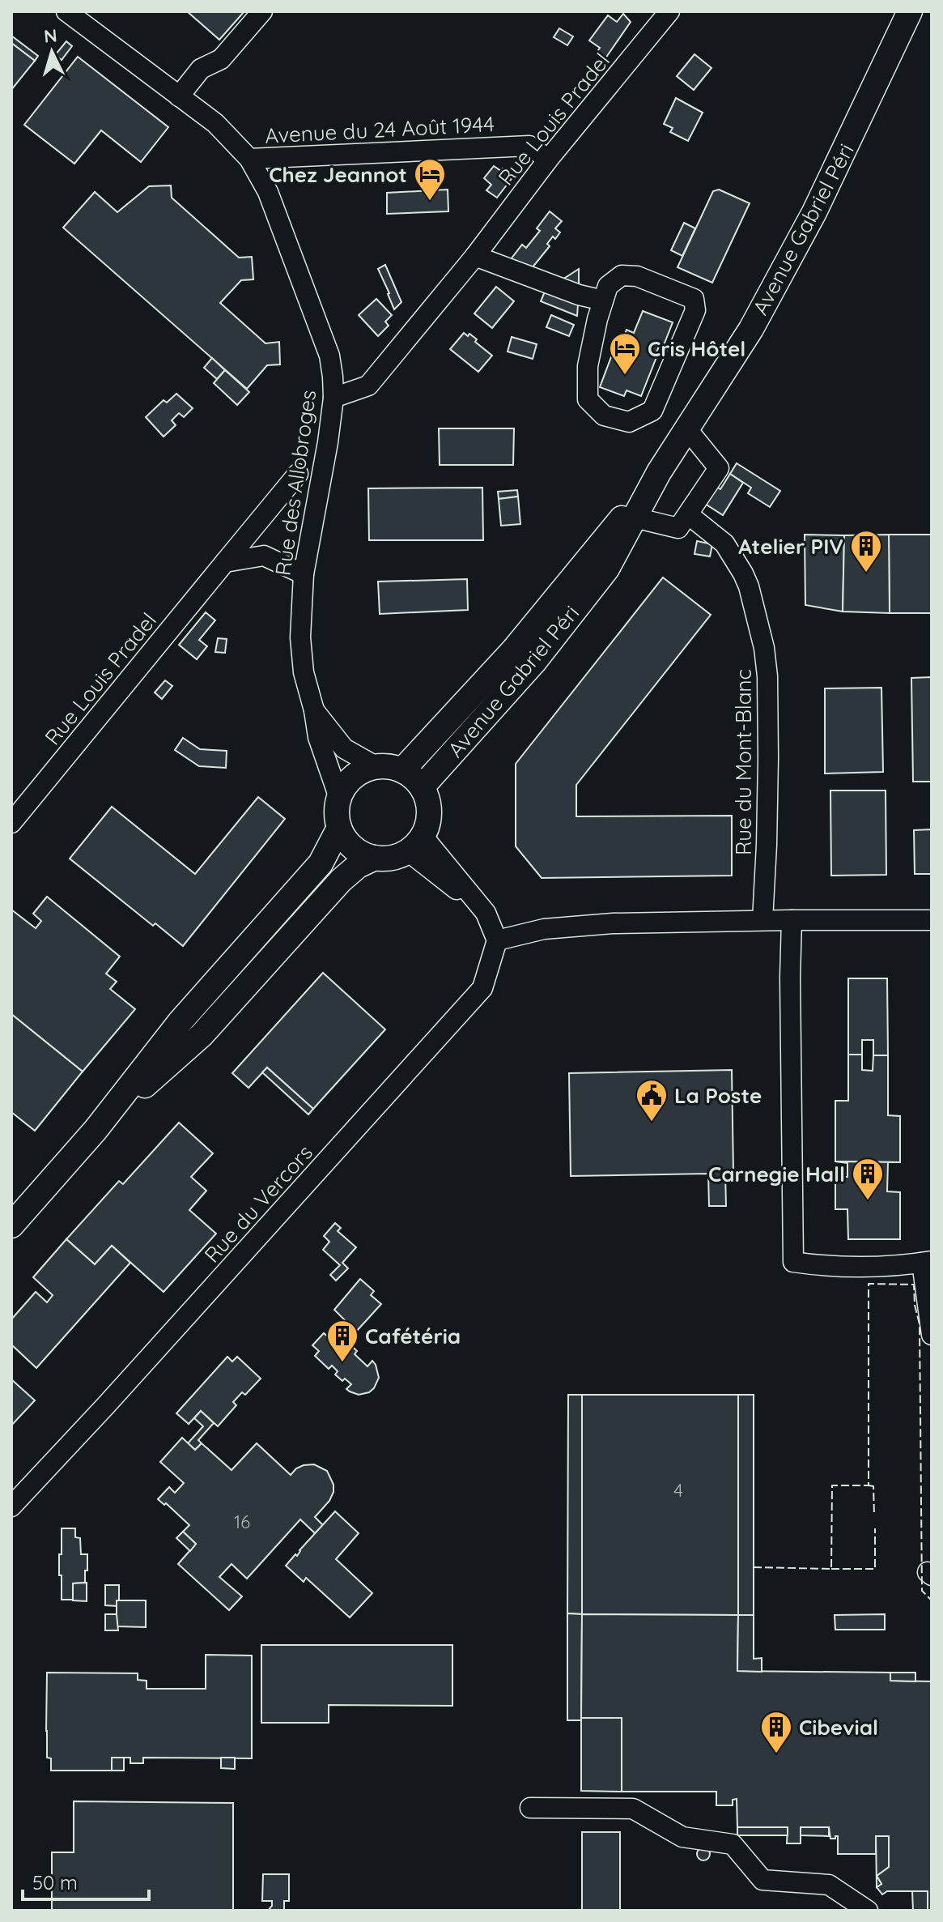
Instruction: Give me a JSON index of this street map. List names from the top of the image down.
{
  "streets": {
    "main road": ["Avenue Gabriel Péri"],
    "street": [
      "Rue Louis Pradel",
      "Avenue du 24 Août 1944",
      "Rue des Allobroges",
      "Rue du Mont-Blanc",
      "Rue du Vercors"
    ]
  },
  "crossings": [
    ["Rue Louis Pradel", "Avenue du 24 Août 1944"],
    ["Rue Louis Pradel", "Rue des Allobroges"],
    ["Avenue du 24 Août 1944", "Rue des Allobroges"],
    ["Avenue Gabriel Péri", "Rue des Allobroges"]
  ],
  "places": {
    "hotel": ["Chez Jeannot", "Cris Hôtel"],
    "building": [
      "Atelier PIV",
      "Carnegie Hall",
      "Cafétéria",
      "Cibevial"
    ],
    "public building": ["La Poste"]
  },
  "house_numbers": ["4", "16"],
  "scale_bar": "50 m",
  "north": "top"
}
